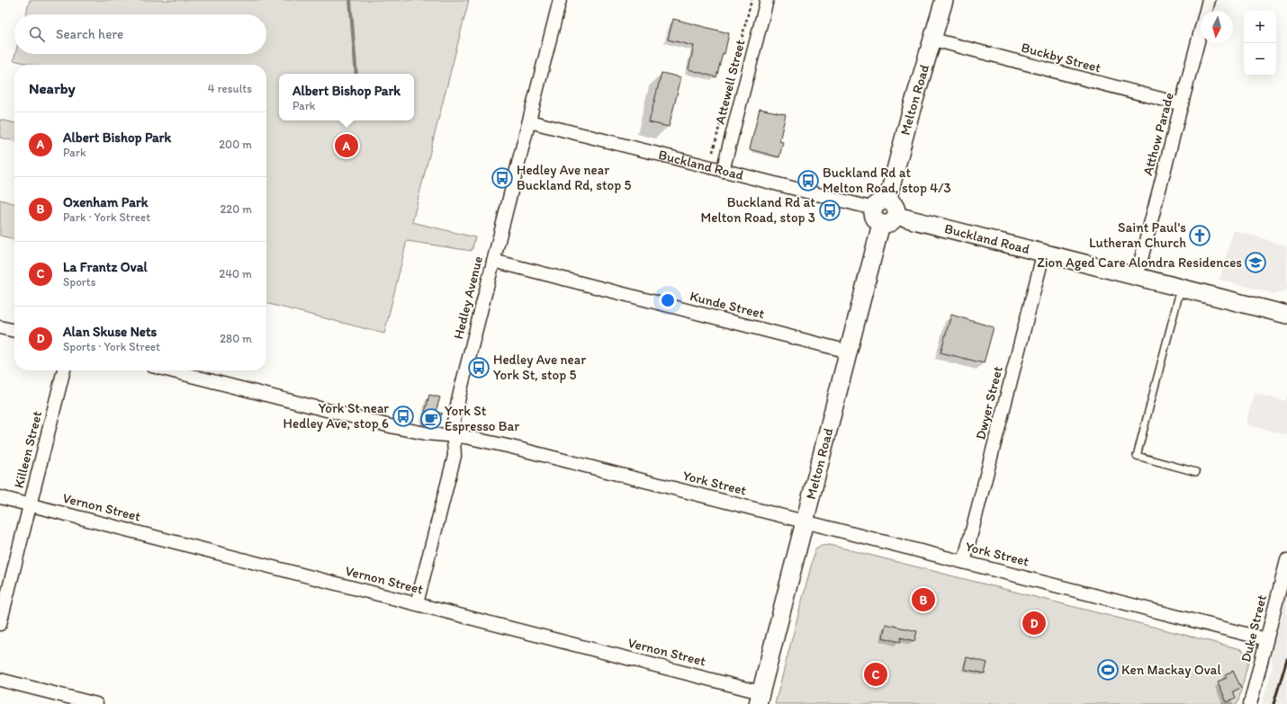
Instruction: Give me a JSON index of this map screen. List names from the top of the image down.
{
  "streets": {
    "street": [
      "Buckby Street",
      "Attewell Street",
      "Melton Road",
      "Atthow Parade",
      "Buckland Road",
      "Hedley Avenue",
      "Kunde Street",
      "Dwyer Street",
      "Killeen Street",
      "York Street",
      "Vernon Street",
      "Duke Street"
    ]
  },
  "crossings": [
    ["Buckby Street", "Melton Road"],
    ["Buckby Street", "Atthow Parade"],
    ["Attewell Street", "Buckland Road"],
    ["Melton Road", "Buckland Road"],
    ["Melton Road", "Kunde Street"],
    ["Melton Road", "York Street"],
    ["Melton Road", "Vernon Street"],
    ["Atthow Parade", "Buckland Road"],
    ["Buckland Road", "Hedley Avenue"],
    ["Buckland Road", "Dwyer Street"],
    ["Hedley Avenue", "Kunde Street"],
    ["Hedley Avenue", "York Street"],
    ["Hedley Avenue", "Vernon Street"],
    ["Dwyer Street", "York Street"],
    ["Killeen Street", "Vernon Street"],
    ["York Street", "Duke Street"]
  ],
  "places": {
    "bus stop": [
      "Hedley Ave near Buckland Rd, stop 5",
      "Buckland Rd at Melton Road, stop 4/3",
      "Buckland Rd at Melton Road, stop 3",
      "Hedley Ave near York St, stop 5",
      "York St near Hedley Ave, stop 6"
    ],
    "church": ["Saint Paul's Lutheran Church"],
    "school or university": ["Zion Aged Care Alondra Residences"],
    "cafe": ["York St Espresso Bar"],
    "sports": ["Ken Mackay Oval"]
  },
  "north": "bottom",
  "page": {
    "map_buttons": ["+", "−"],
    "search": "Search here",
    "heading": ["Nearby", "4 results"],
    "popup": ["Albert Bishop Park", "Park"],
    "list": [
      {
        "mark": "A",
        "name": "Albert Bishop Park",
        "note": "Park",
        "value": "200 m"
      },
      {
        "mark": "B",
        "name": "Oxenham Park",
        "note": "Park · York Street",
        "value": "220 m"
      },
      {
        "mark": "C",
        "name": "La Frantz Oval",
        "note": "Sports",
        "value": "240 m"
      },
      {
        "mark": "D",
        "name": "Alan Skuse Nets",
        "note": "Sports · York Street",
        "value": "280 m"
      }
    ],
    "pins": [
      "A",
      "B",
      "D",
      "C"
    ]
  }
}
